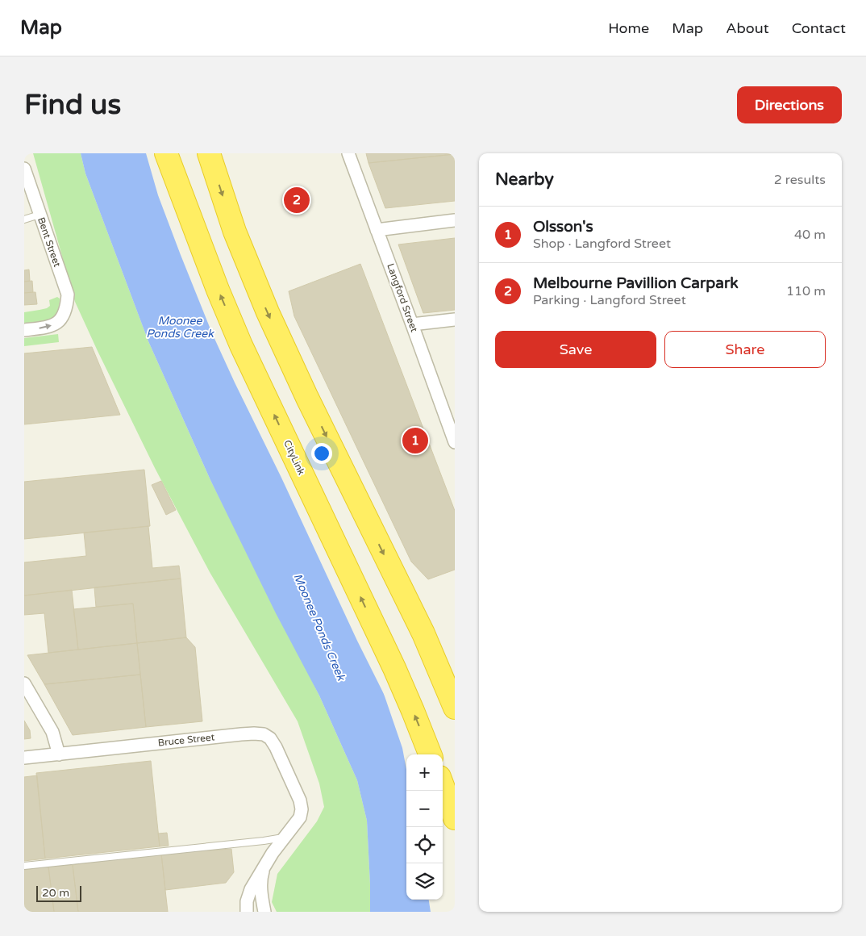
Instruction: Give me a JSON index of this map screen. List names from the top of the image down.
{
  "streets": {
    "highway": ["CityLink"],
    "street": ["Bent Street", "Langford Street", "Bruce Street"]
  },
  "water": ["Moonee Ponds Creek"],
  "scale_bar": "20 m",
  "page": {
    "header": "Map",
    "nav": [
      "Home",
      "Map",
      "About",
      "Contact"
    ],
    "buttons": [
      "Directions",
      ["Save", "Share"]
    ],
    "title": "Find us",
    "heading": ["Nearby", "2 results"],
    "pins": ["2", "1"],
    "list": [
      {
        "mark": "1",
        "name": "Olsson's",
        "note": "Shop · Langford Street",
        "value": "40 m"
      },
      {
        "mark": "2",
        "name": "Melbourne Pavillion Carpark",
        "note": "Parking · Langford Street",
        "value": "110 m"
      }
    ],
    "map_buttons": ["+", "−"],
    "scale": "20 m"
  }
}
